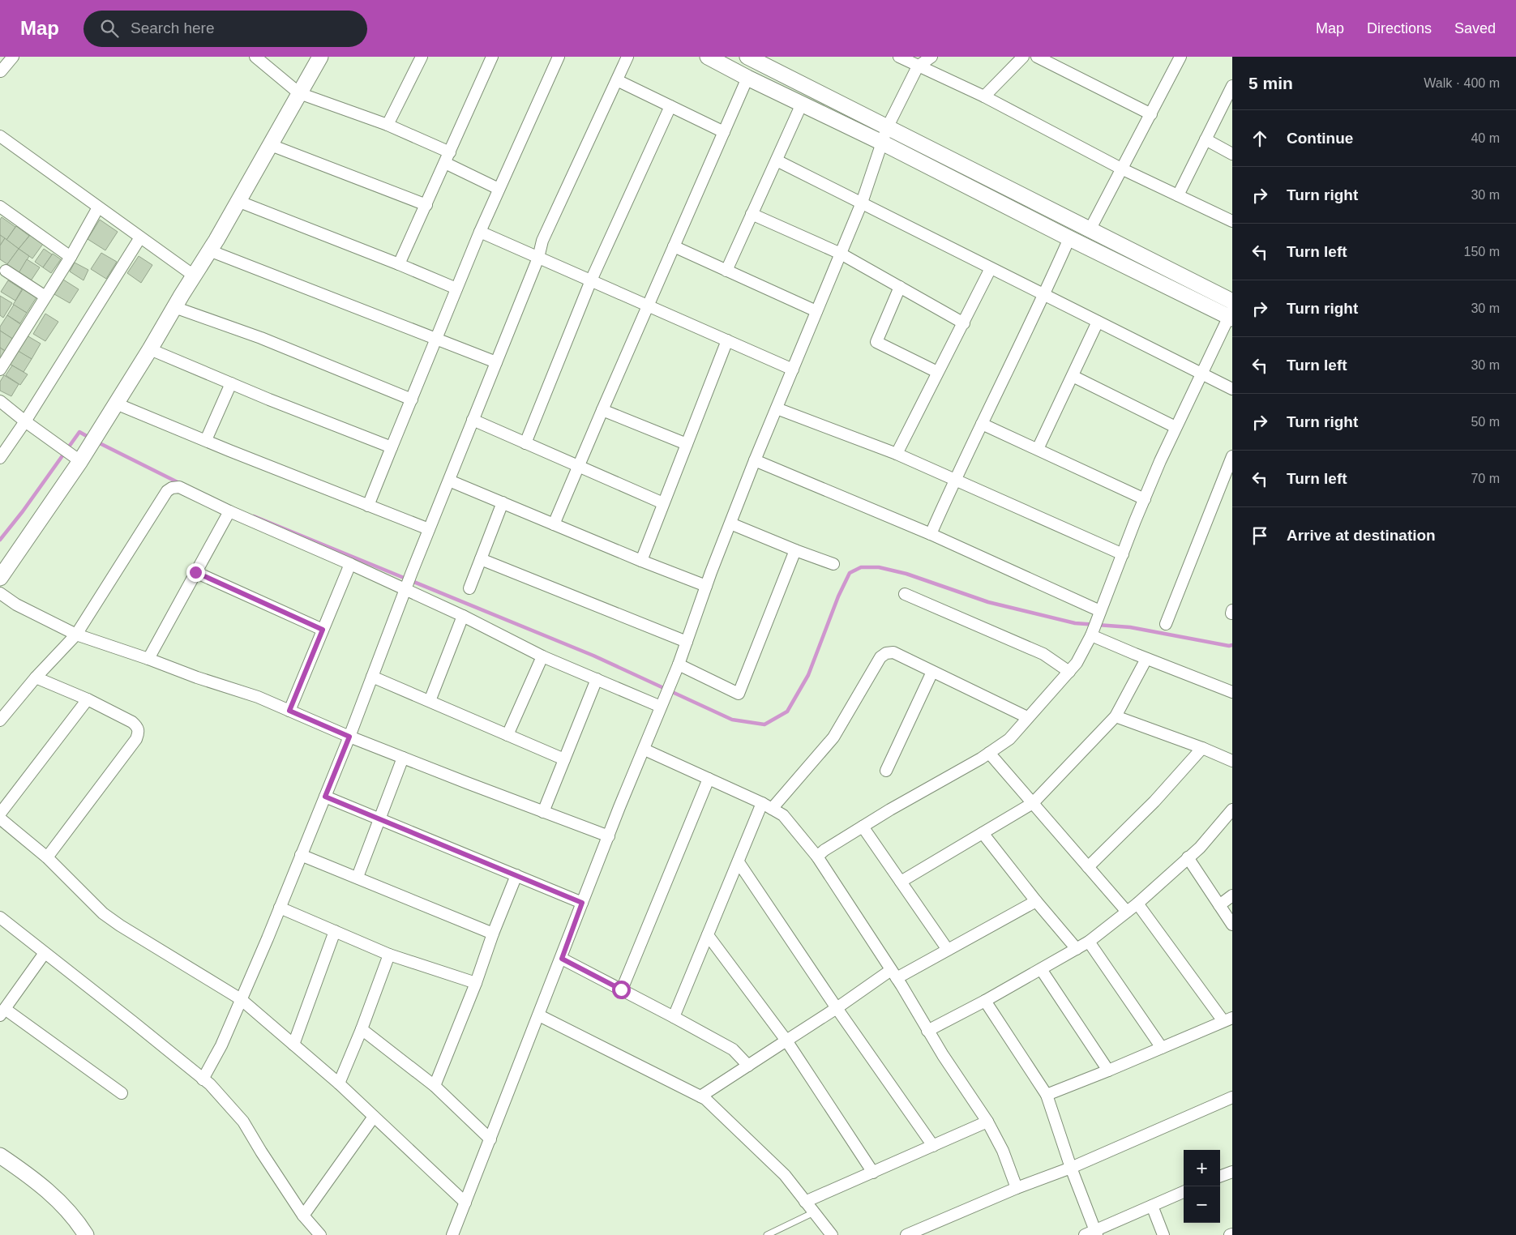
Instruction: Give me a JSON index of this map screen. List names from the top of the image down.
{
  "page": {
    "header": "Map",
    "search": "Search here",
    "nav": ["Map", "Directions", "Saved"],
    "heading": ["5 min", "Walk · 400 m"],
    "list": [
      ["Continue", "40 m"],
      ["Turn right", "30 m"],
      ["Turn left", "150 m"],
      ["Turn right", "30 m"],
      ["Turn left", "30 m"],
      ["Turn right", "50 m"],
      ["Turn left", "70 m"],
      "Arrive at destination"
    ],
    "map_buttons": ["+", "−"]
  }
}
